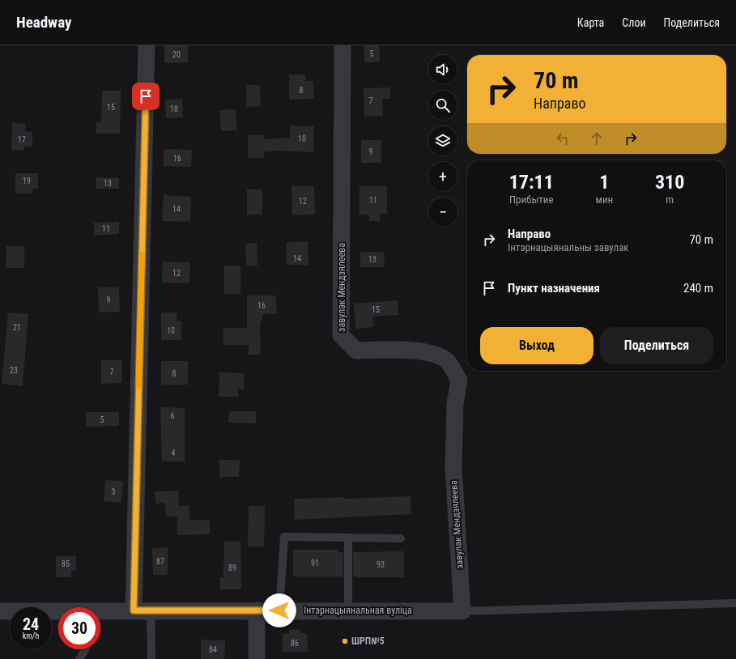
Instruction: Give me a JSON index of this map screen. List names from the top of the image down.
{
  "streets": {
    "street": ["завулак Мендзялеева", "Інтэрнацыянальная вуліца"]
  },
  "crossings": [
    ["завулак Мендзялеева", "Інтэрнацыянальная вуліца"]
  ],
  "places": ["ШРП№5"],
  "house_numbers": [
    "5",
    "20",
    "8",
    "7",
    "15",
    "18",
    "10",
    "17",
    "9",
    "16",
    "19",
    "13",
    "11",
    "12",
    "14",
    "11",
    "14",
    "13",
    "12",
    "9",
    "16",
    "15",
    "21",
    "10",
    "23",
    "7",
    "8",
    "6",
    "5",
    "4",
    "3",
    "87",
    "91",
    "85",
    "93",
    "89",
    "86",
    "84"
  ],
  "page": {
    "header": "Headway",
    "nav": ["Карта", "Слои", "Поделиться"],
    "map_buttons": ["+", "−"],
    "turn": ["70 m", "Направо"],
    "eta": [
      "17:11",
      "Прибытие",
      "1",
      "мин",
      "310",
      "m"
    ],
    "list": [
      {
        "name": "Направо",
        "note": "Інтэрнацыянальны завулак",
        "value": "70 m"
      },
      {
        "name": "Пункт назначения",
        "value": "240 m"
      }
    ],
    "buttons": ["Выход", "Поделиться"],
    "speed": "24 km/h",
    "limit": "30"
  }
}
